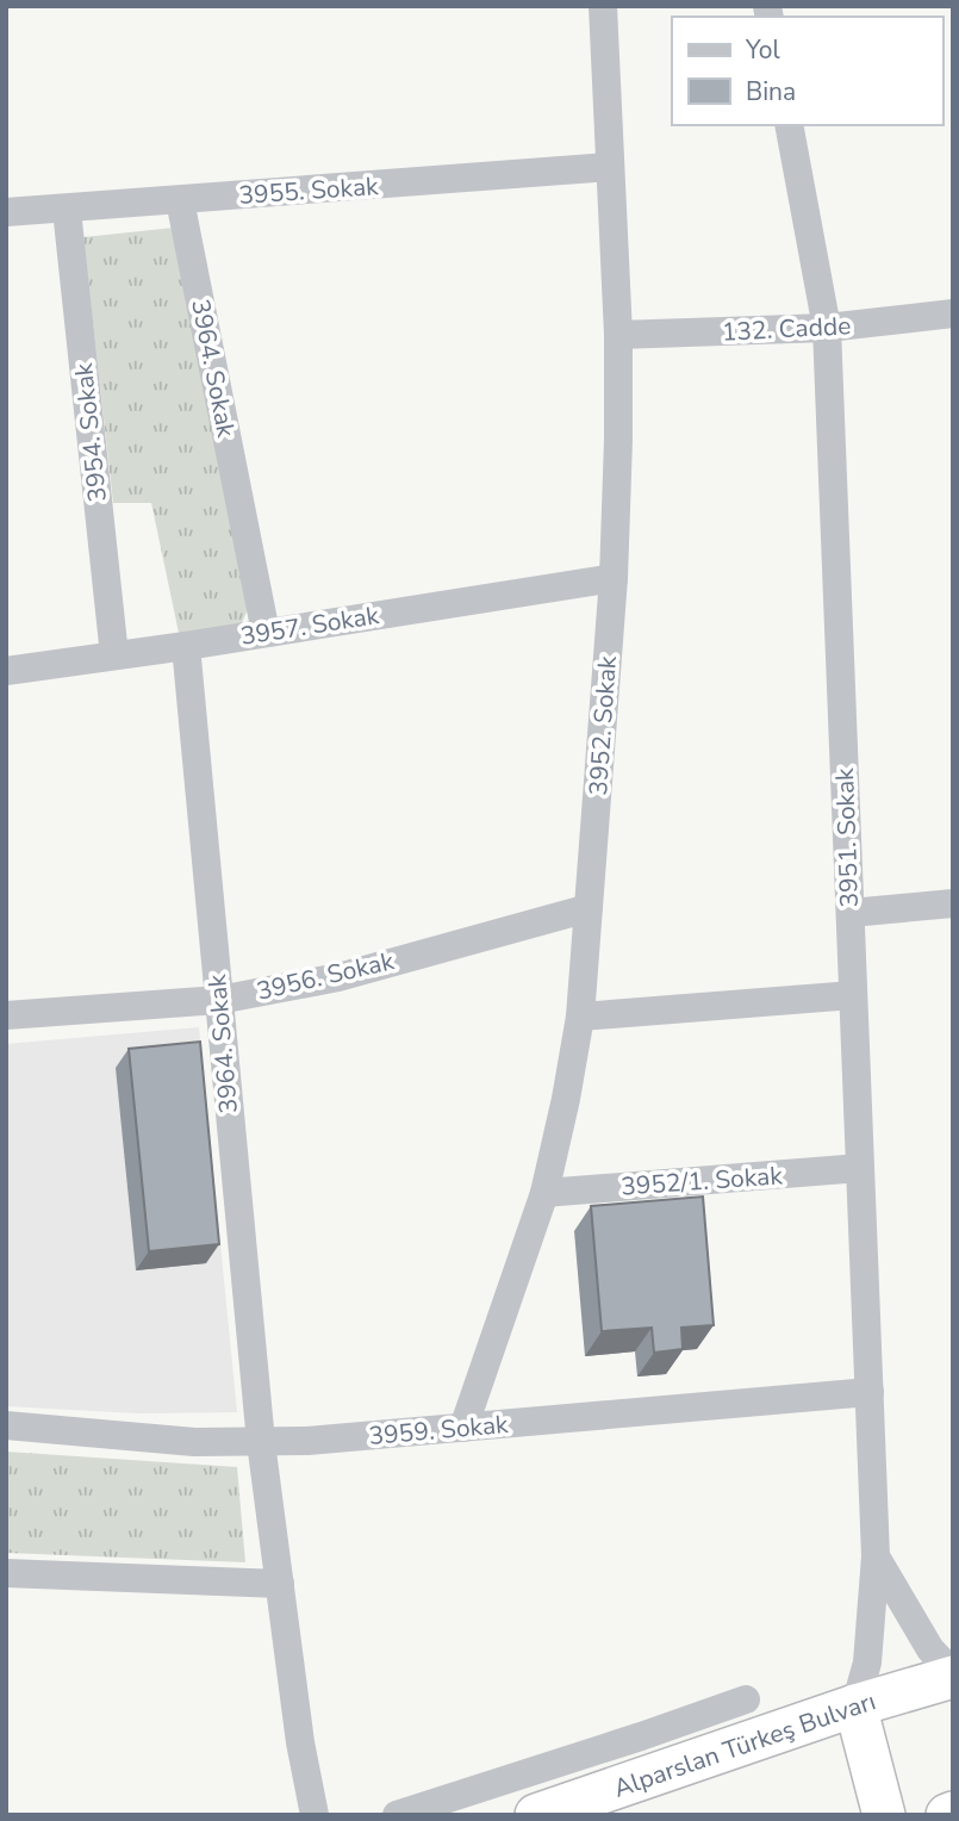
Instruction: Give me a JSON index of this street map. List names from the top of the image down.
{
  "streets": {
    "highway": ["Alparslan Türkeş Bulvarı"],
    "street": [
      "3955. Sokak",
      "132. Cadde",
      "3964. Sokak",
      "3954. Sokak",
      "3957. Sokak",
      "3952. Sokak",
      "3951. Sokak",
      "3956. Sokak",
      "3952/1. Sokak",
      "3959. Sokak"
    ]
  },
  "crossings": [
    ["3955. Sokak", "3964. Sokak"],
    ["3955. Sokak", "3954. Sokak"],
    ["3955. Sokak", "3952. Sokak"],
    ["132. Cadde", "3952. Sokak"],
    ["132. Cadde", "3951. Sokak"],
    ["3964. Sokak", "3957. Sokak"],
    ["3964. Sokak", "3956. Sokak"],
    ["3964. Sokak", "3959. Sokak"],
    ["3954. Sokak", "3957. Sokak"],
    ["3957. Sokak", "3952. Sokak"],
    ["3952. Sokak", "3956. Sokak"],
    ["3952. Sokak", "3952/1. Sokak"],
    ["3952. Sokak", "3959. Sokak"],
    ["3951. Sokak", "3952/1. Sokak"],
    ["3951. Sokak", "3959. Sokak"],
    ["3951. Sokak", "Alparslan Türkeş Bulvarı"]
  ],
  "legend": ["Yol", "Bina"]
}
